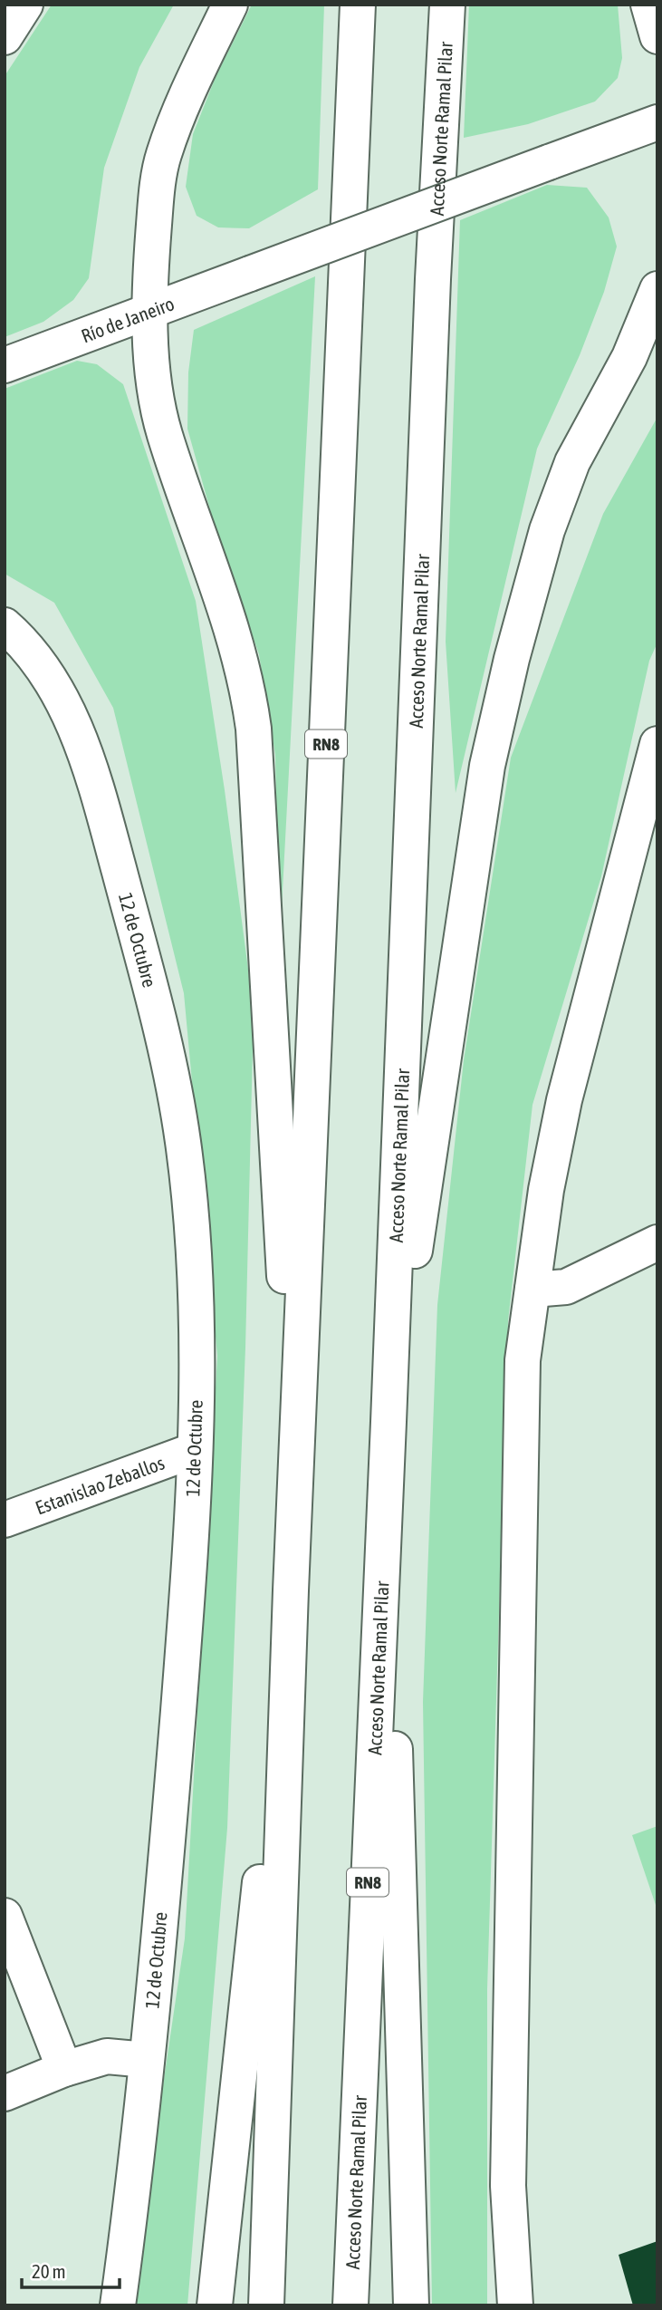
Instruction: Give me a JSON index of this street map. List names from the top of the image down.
{
  "streets": {
    "main road": [
      "Acceso Norte Ramal Pilar",
      "Río de Janeiro",
      "RN8",
      "12 de Octubre",
      "Estanislao Zeballos"
    ]
  },
  "crossings": [
    ["12 de Octubre", "Estanislao Zeballos"]
  ],
  "scale_bar": "20 m"
}
